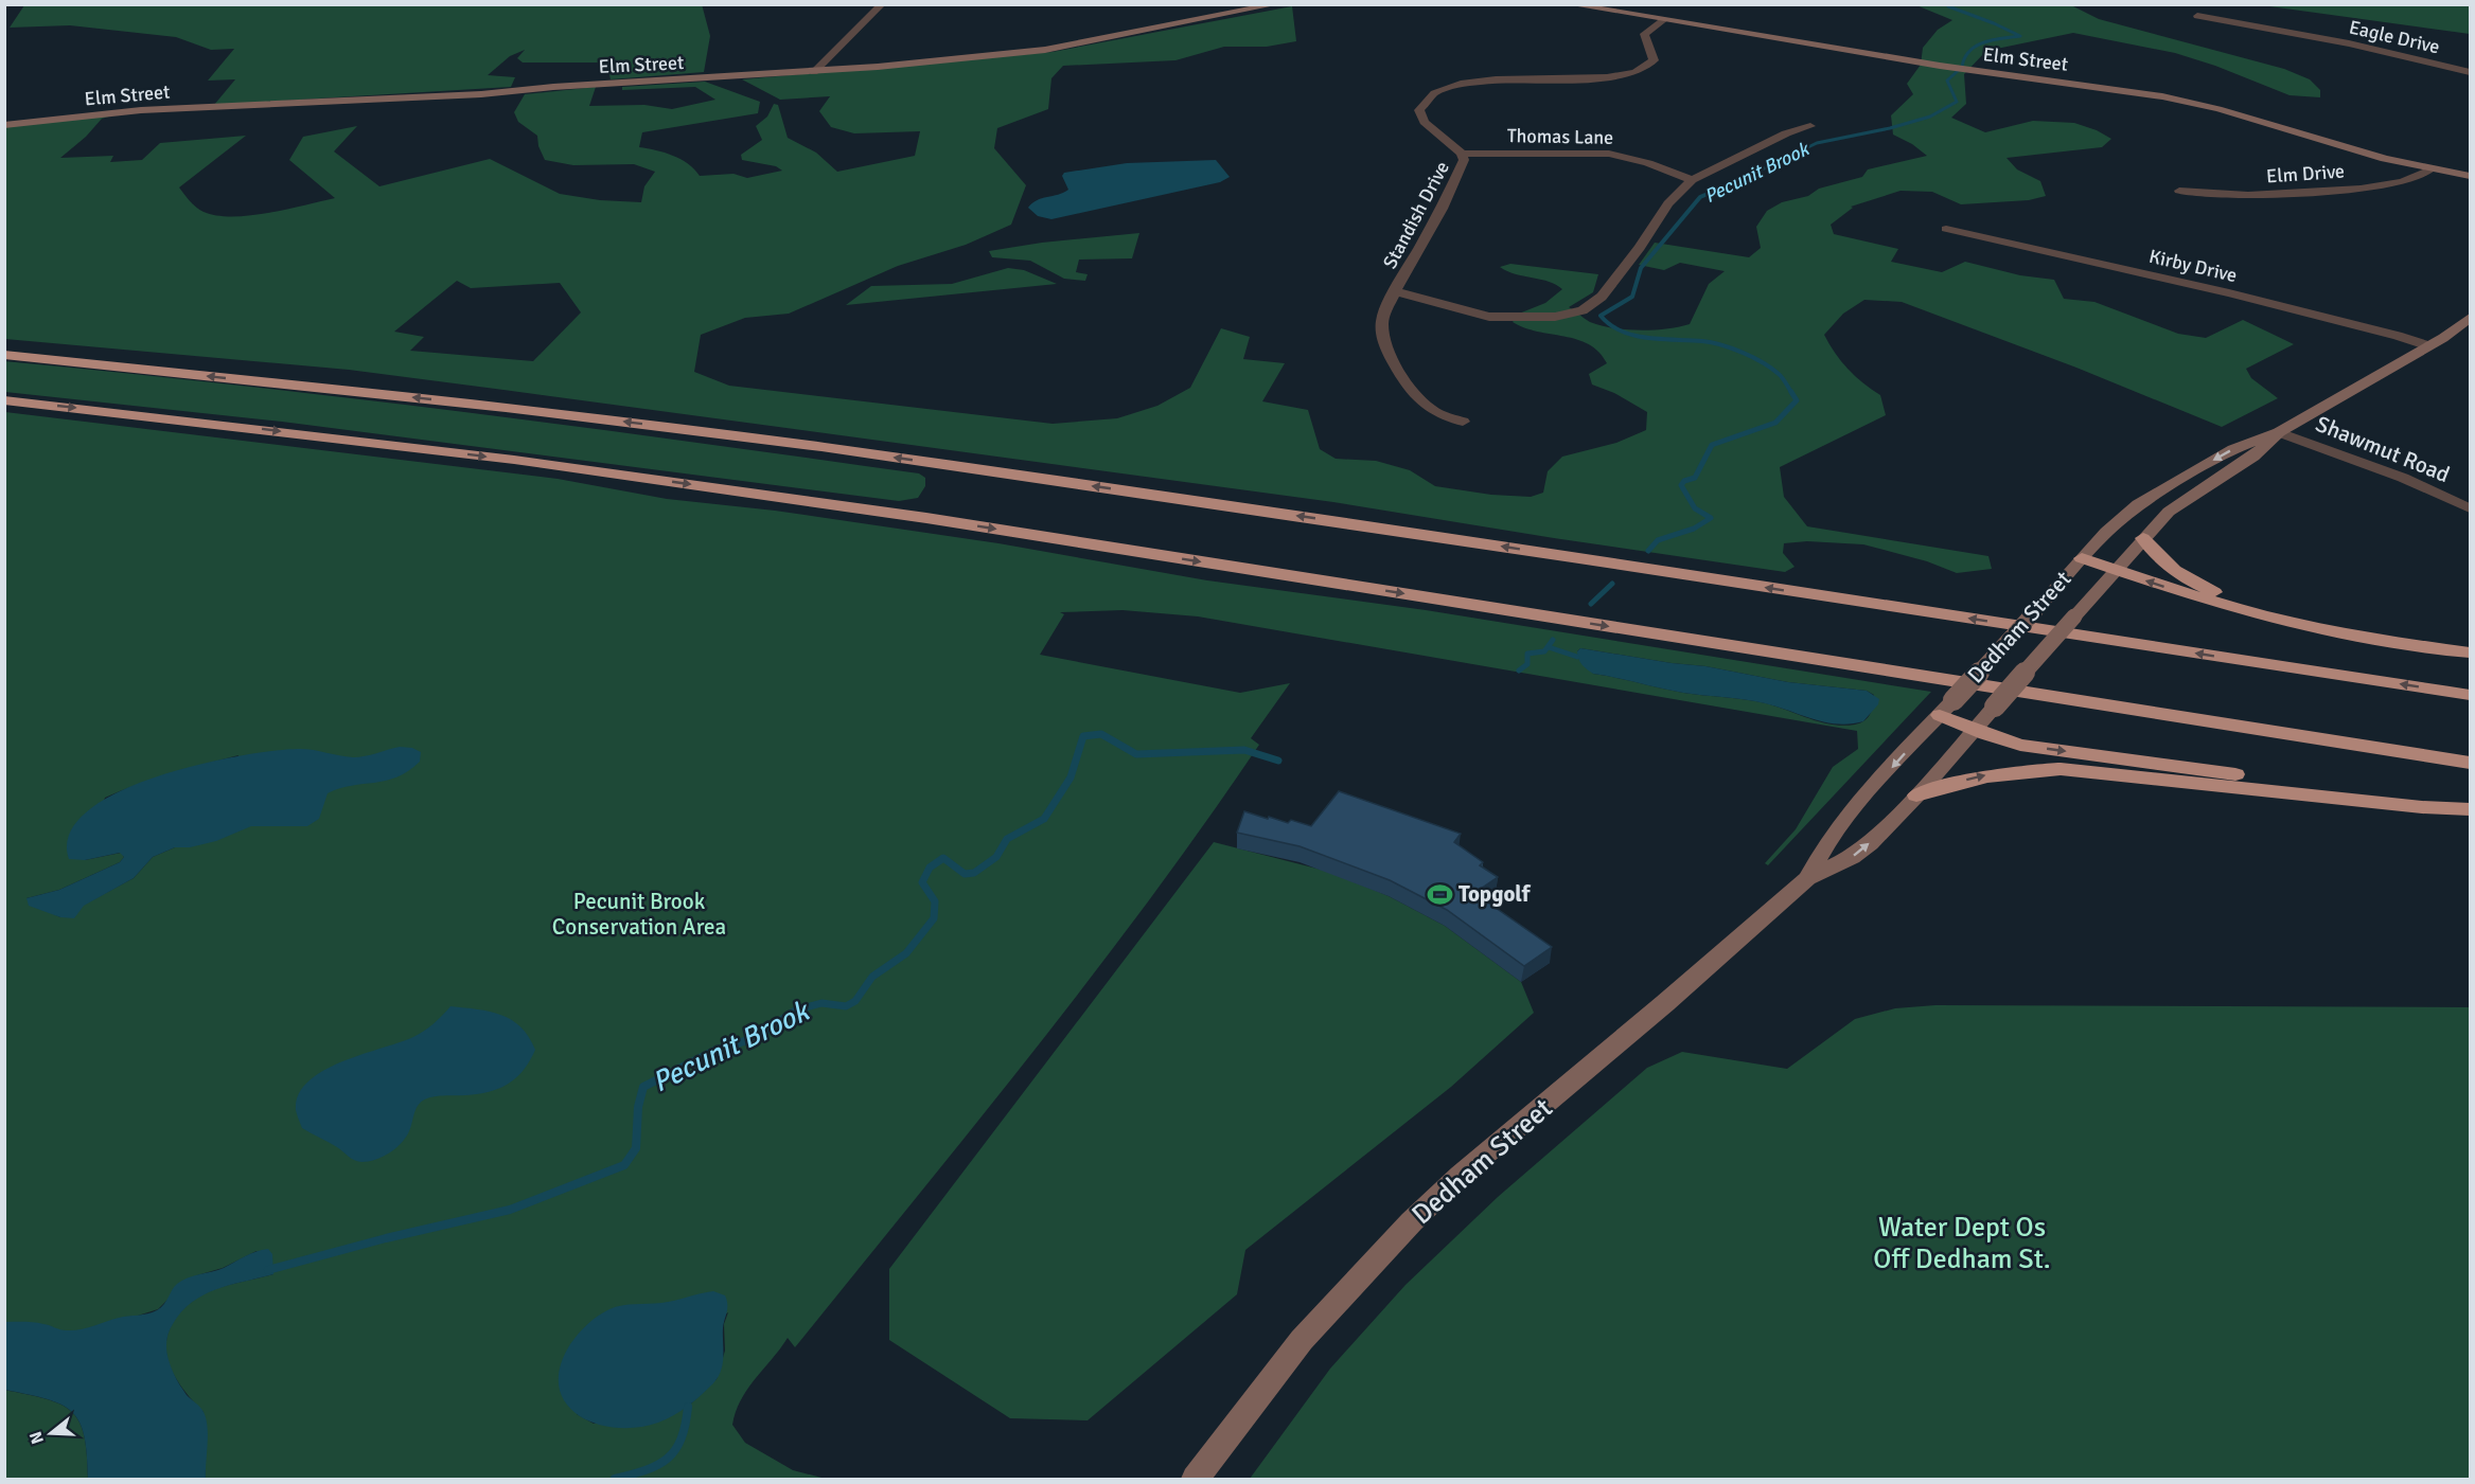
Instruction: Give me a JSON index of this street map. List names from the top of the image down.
{
  "streets": {
    "street": [
      "Eagle Drive",
      "Elm Street",
      "Thomas Lane",
      "Elm Drive",
      "Standish Drive",
      "Kirby Drive",
      "Shawmut Road",
      "Dedham Street"
    ]
  },
  "crossings": [
    ["Elm Street", "Elm Drive"],
    ["Elm Street", "Standish Drive"],
    ["Thomas Lane", "Standish Drive"],
    ["Kirby Drive", "Dedham Street"],
    ["Shawmut Road", "Dedham Street"]
  ],
  "water": ["Pecunit Brook"],
  "parks": ["Pecunit Brook Conservation Area", "Water Dept Os Off Dedham St."],
  "places": {
    "sports": ["Topgolf"]
  },
  "north": "left"
}
